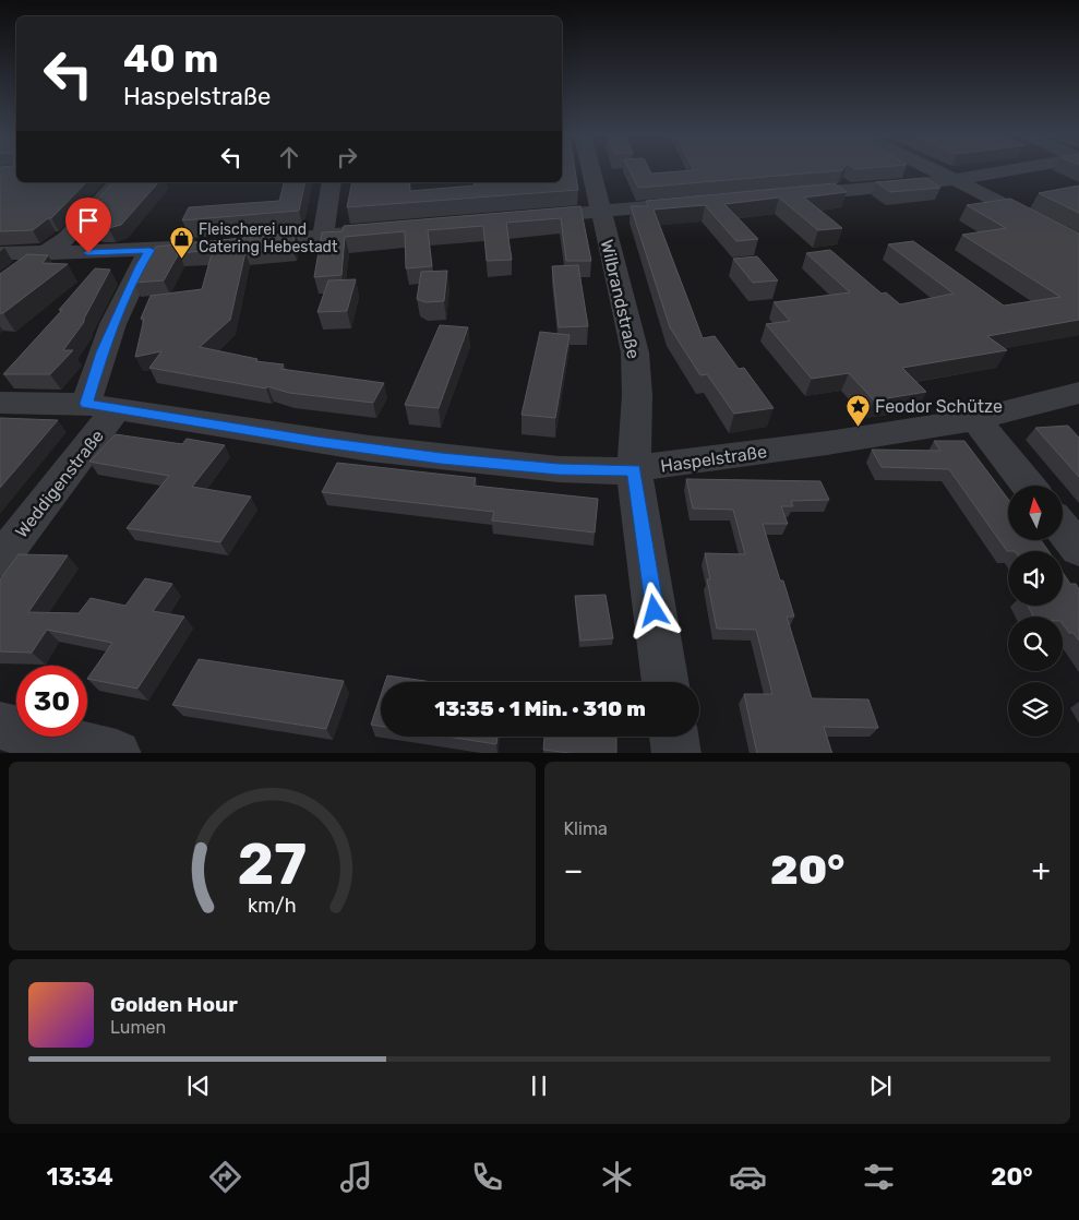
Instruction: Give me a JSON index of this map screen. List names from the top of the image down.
{
  "streets": {
    "street": ["Wilbrandstraße", "Haspelstraße", "Weddigenstraße"]
  },
  "crossings": [
    ["Wilbrandstraße", "Haspelstraße"],
    ["Haspelstraße", "Weddigenstraße"]
  ],
  "places": {
    "shop": ["Fleischerei und Catering Hebestadt"],
    "place": ["Feodor Schütze"]
  },
  "north": "top",
  "page": {
    "turn": ["40 m", "Haspelstraße"],
    "limit": "30",
    "trip": "13:35 · 1 Min. · 310 m",
    "tile": "Klima",
    "heat": ["−", "20°", "+"],
    "song": ["Golden Hour", "Lumen"],
    "tabs": ["13:34", "20°"],
    "gauge": ["27", "km/h"]
  }
}
